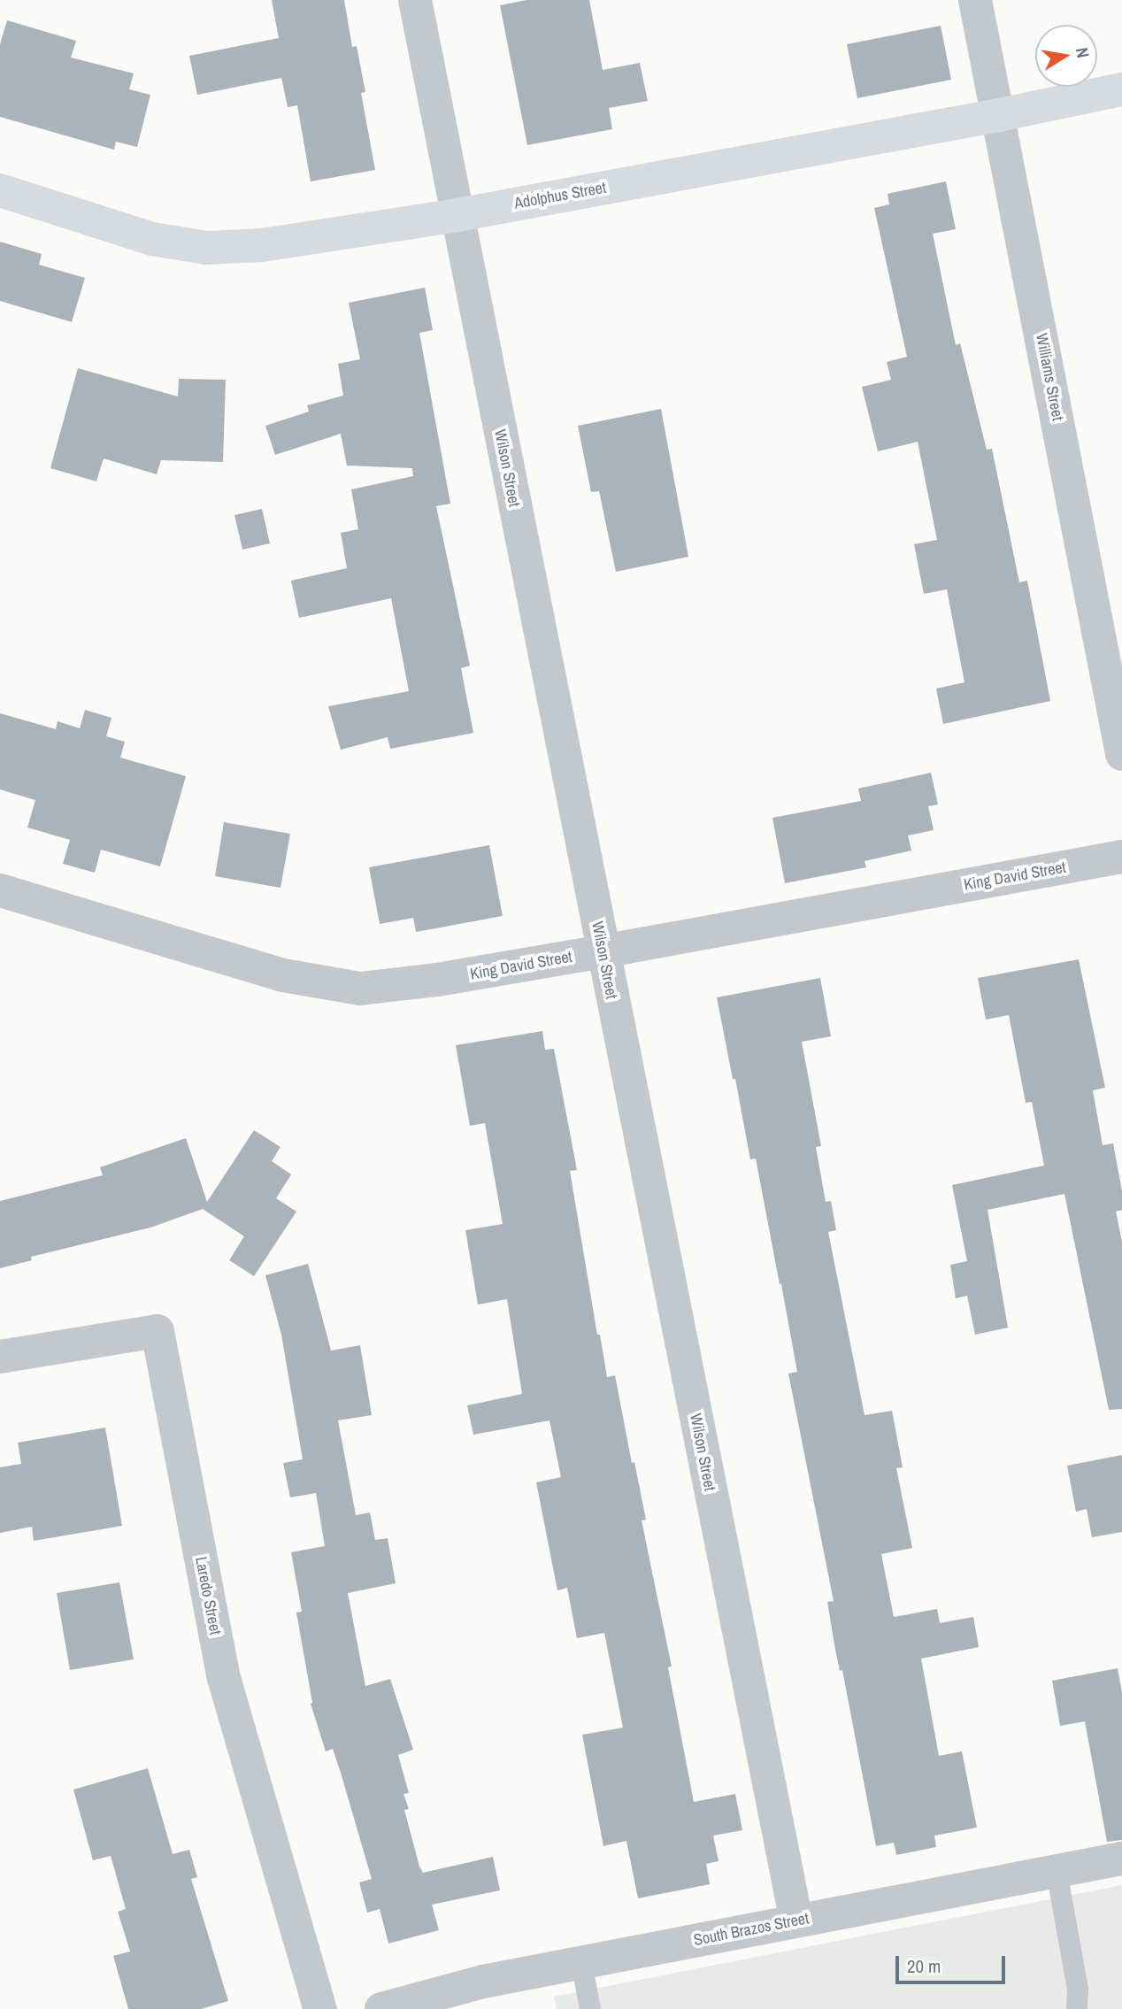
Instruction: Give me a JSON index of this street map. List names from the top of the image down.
{
  "streets": {
    "street": [
      "Adolphus Street",
      "Williams Street",
      "Wilson Street",
      "King David Street",
      "Laredo Street",
      "South Brazos Street"
    ]
  },
  "crossings": [
    ["Adolphus Street", "Williams Street"],
    ["Adolphus Street", "Wilson Street"],
    ["Wilson Street", "King David Street"],
    ["Wilson Street", "South Brazos Street"]
  ],
  "scale_bar": "20 m",
  "north": "right"
}
